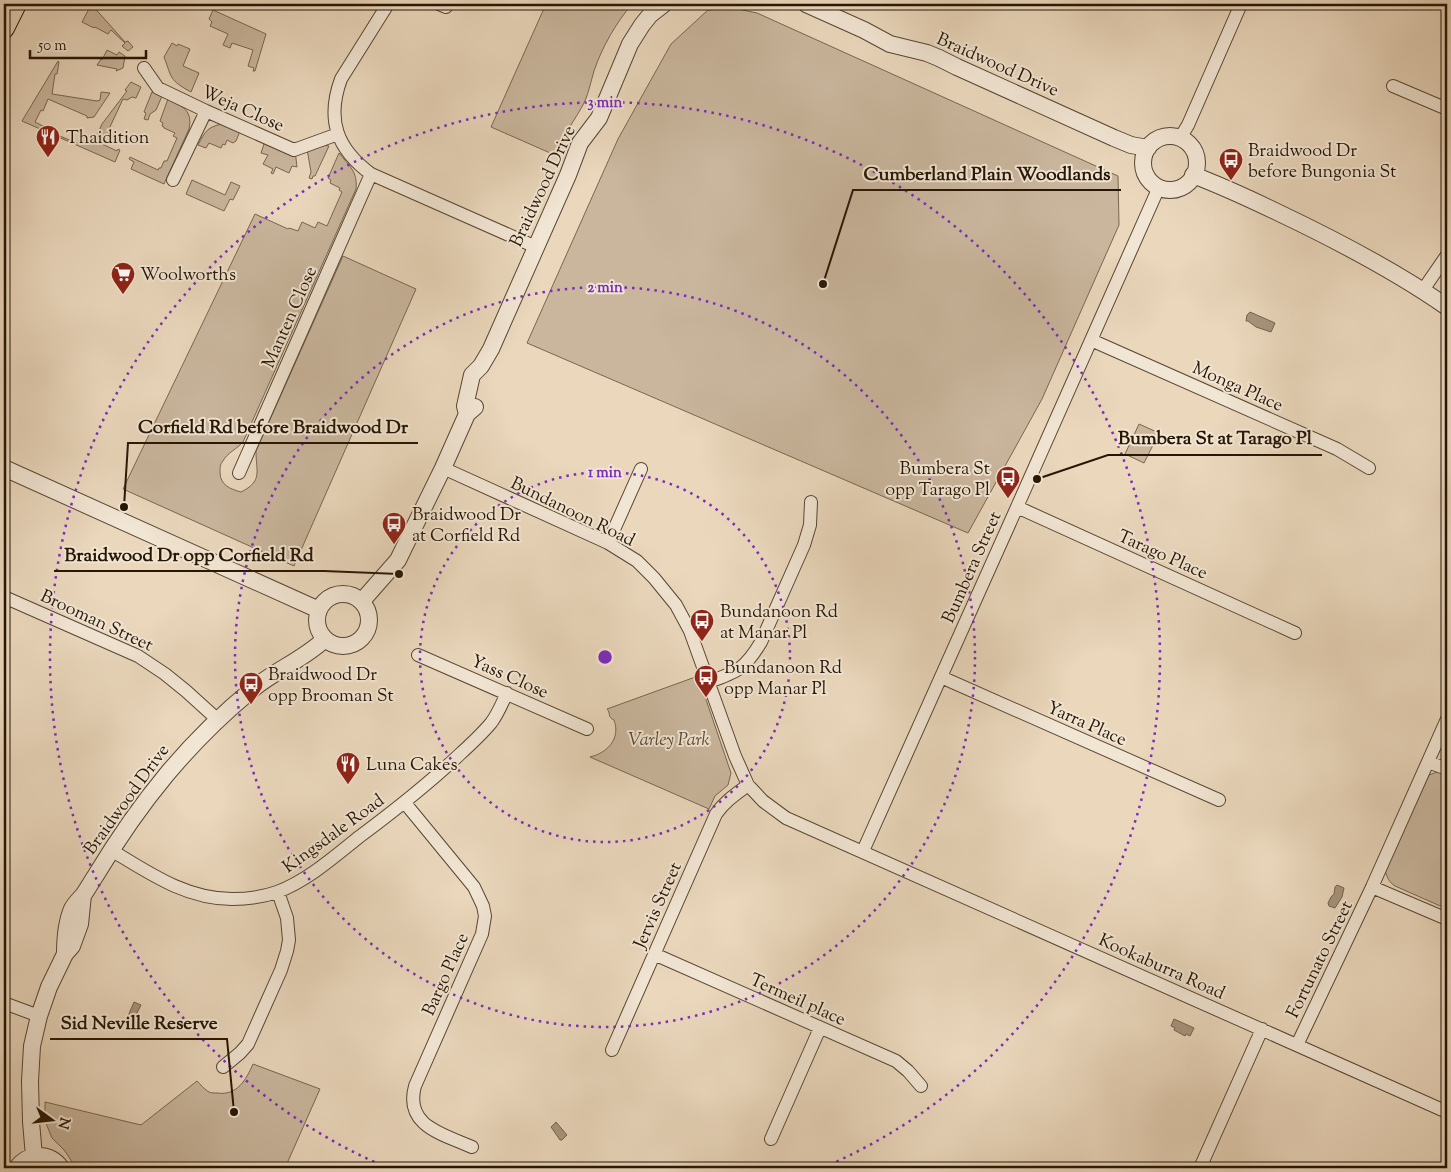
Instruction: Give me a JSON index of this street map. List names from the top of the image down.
{
  "streets": {
    "street": [
      "Braidwood Drive",
      "Weja Close",
      "Manten Close",
      "Monga Place",
      "Bundanoon Road",
      "Tarago Place",
      "Bumbera Street",
      "Brooman Street",
      "Yass Close",
      "Yarra Place",
      "Kingsdale Road",
      "Jervis Street",
      "Fortunato Street",
      "Kookaburra Road",
      "Bargo Place",
      "Termeil place"
    ]
  },
  "crossings": [
    ["Braidwood Drive", "Bundanoon Road"],
    ["Braidwood Drive", "Bumbera Street"],
    ["Braidwood Drive", "Brooman Street"],
    ["Braidwood Drive", "Kingsdale Road"],
    ["Monga Place", "Bumbera Street"],
    ["Bundanoon Road", "Bumbera Street"],
    ["Bundanoon Road", "Jervis Street"],
    ["Bundanoon Road", "Kookaburra Road"],
    ["Tarago Place", "Bumbera Street"],
    ["Bumbera Street", "Yarra Place"],
    ["Bumbera Street", "Kookaburra Road"],
    ["Yass Close", "Kingsdale Road"],
    ["Kingsdale Road", "Bargo Place"],
    ["Jervis Street", "Termeil place"],
    ["Fortunato Street", "Kookaburra Road"]
  ],
  "parks": ["Varley Park"],
  "places": {
    "restaurant": ["Thaidition", "Luna Cakes"],
    "bus stop": [
      "Braidwood Dr before Bungonia St",
      "Bumbera St opp Tarago Pl",
      "Braidwood Dr at Corfield Rd",
      "Bundanoon Rd at Manar Pl",
      "Bundanoon Rd opp Manar Pl",
      "Braidwood Dr opp Brooman St"
    ],
    "other": [
      "Cumberland Plain Woodlands",
      "Bumbera St at Tarago Pl",
      "Corfield Rd before Braidwood Dr",
      "Braidwood Dr opp Corfield Rd",
      "Sid Neville Reserve"
    ],
    "supermarket": ["Woolworths"]
  },
  "scale_bar": "50 m",
  "north": "right",
  "rings": ["3 min", "2 min", "1 min"]
}
